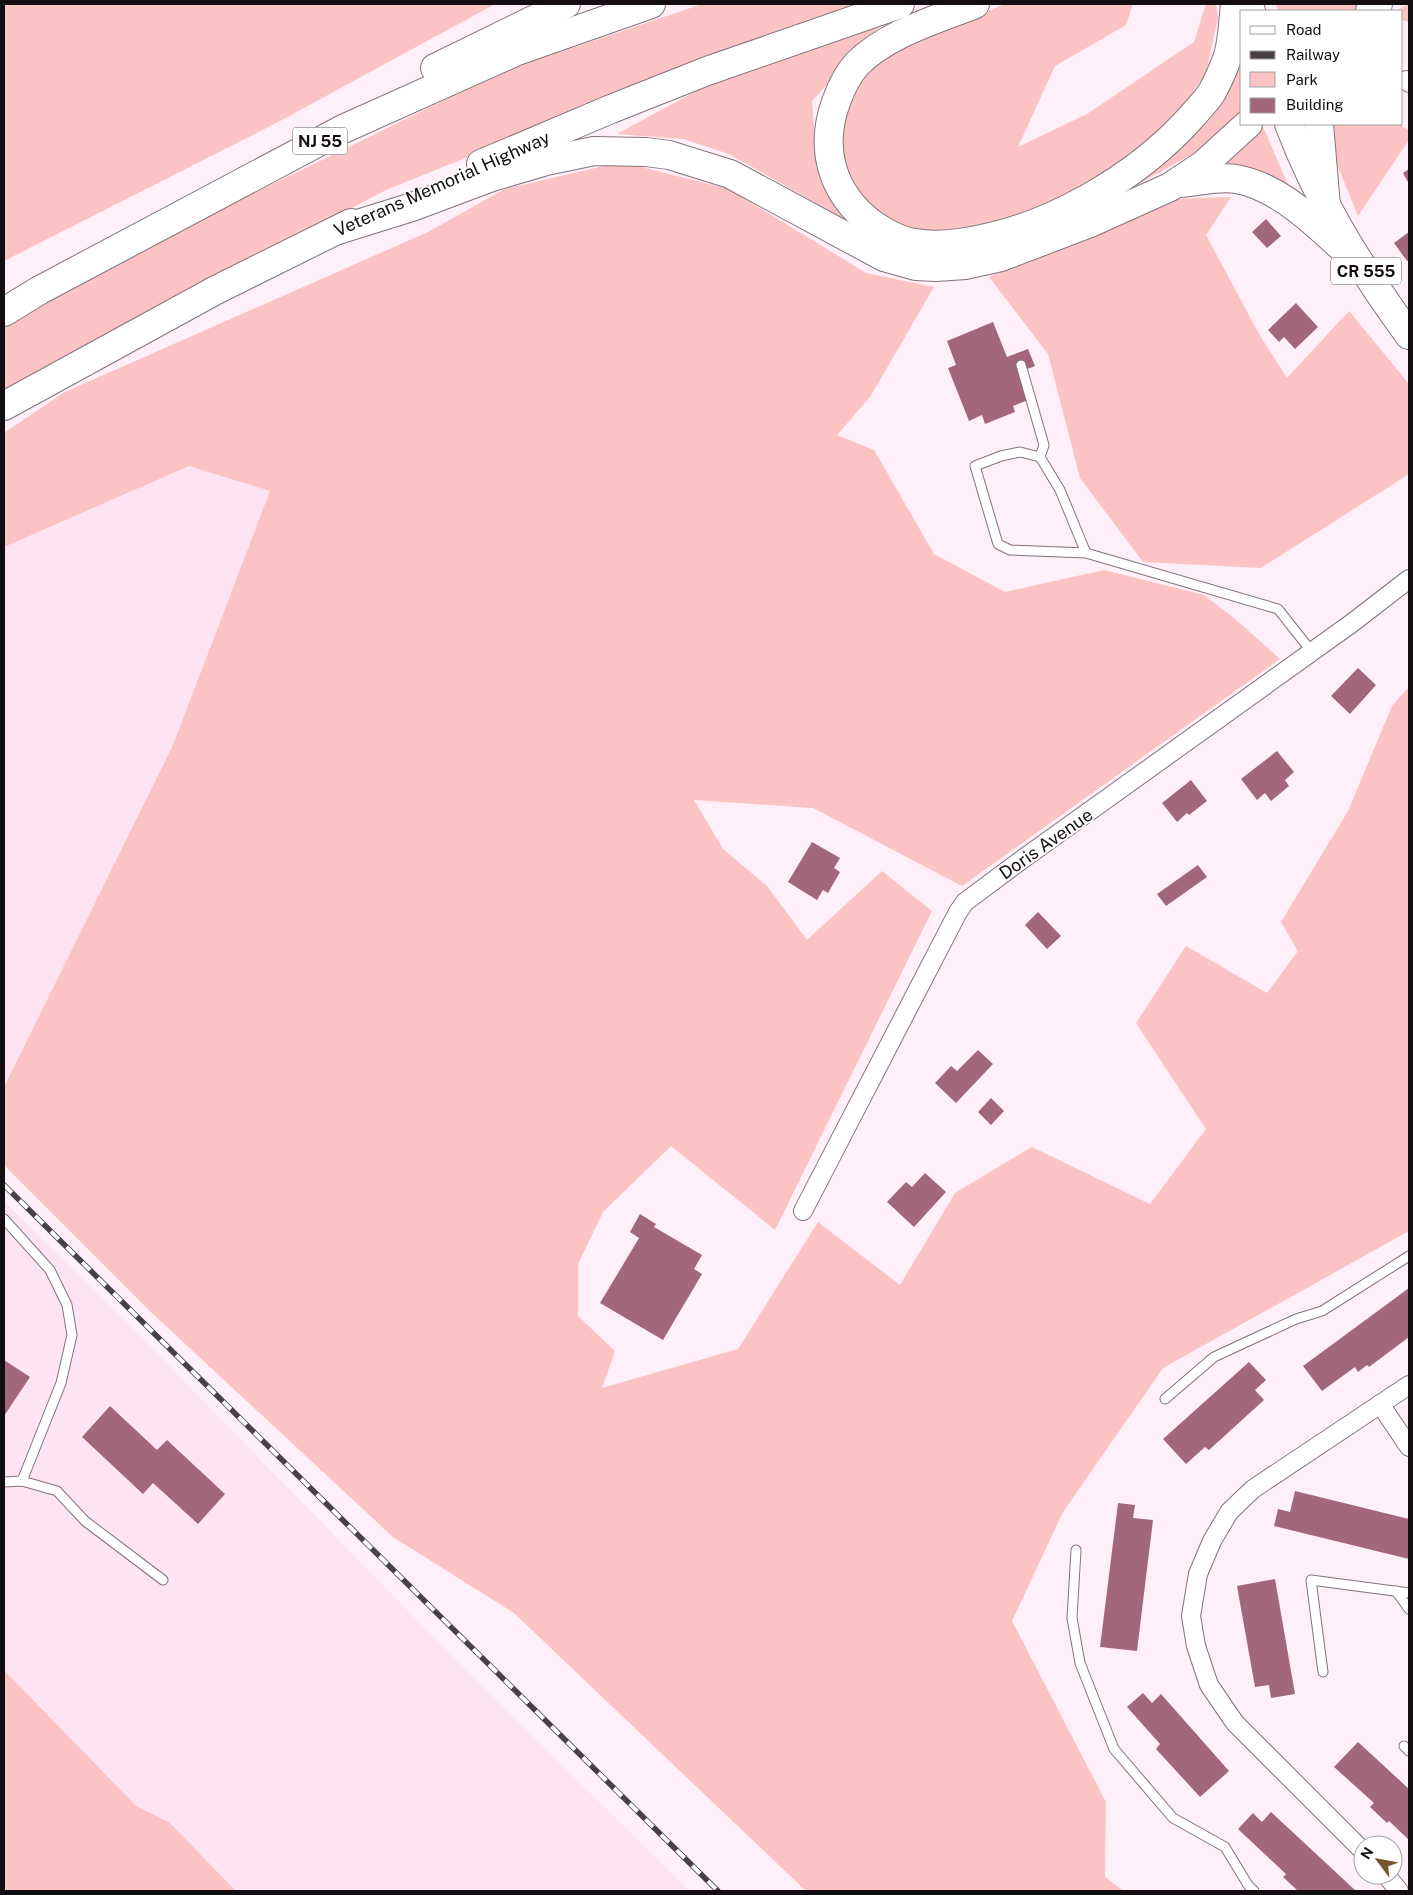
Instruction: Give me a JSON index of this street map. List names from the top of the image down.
{
  "streets": {
    "main road": ["NJ 55", "Veterans Memorial Highway", "CR 555"],
    "street": ["Doris Avenue"]
  },
  "legend": [
    "Road",
    "Railway",
    "Park",
    "Building"
  ],
  "north": "top left"
}
